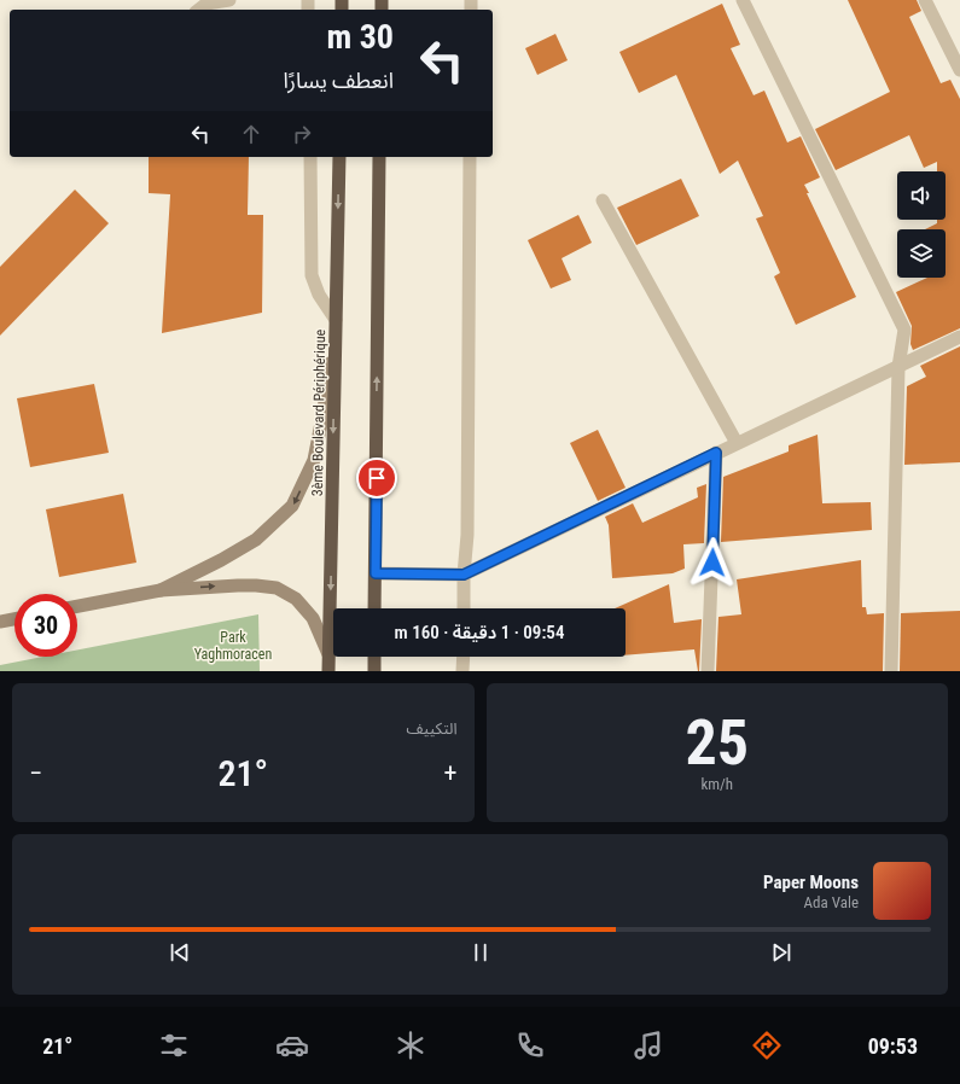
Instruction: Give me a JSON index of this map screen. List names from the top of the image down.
{
  "streets": {
    "highway": ["3ème Boulevard Périphérique"]
  },
  "parks": ["Park Yaghmoracen"],
  "page": {
    "turn": ["30 m", "انعطف يسارًا"],
    "limit": "30",
    "trip": "09:54 · 1 دقيقة · 160 m",
    "tile": [
      ["25", "km/h"],
      "التكييف"
    ],
    "heat": ["−", "21°", "+"],
    "song": ["Paper Moons", "Ada Vale"],
    "tabs": ["09:53", "21°"]
  }
}
